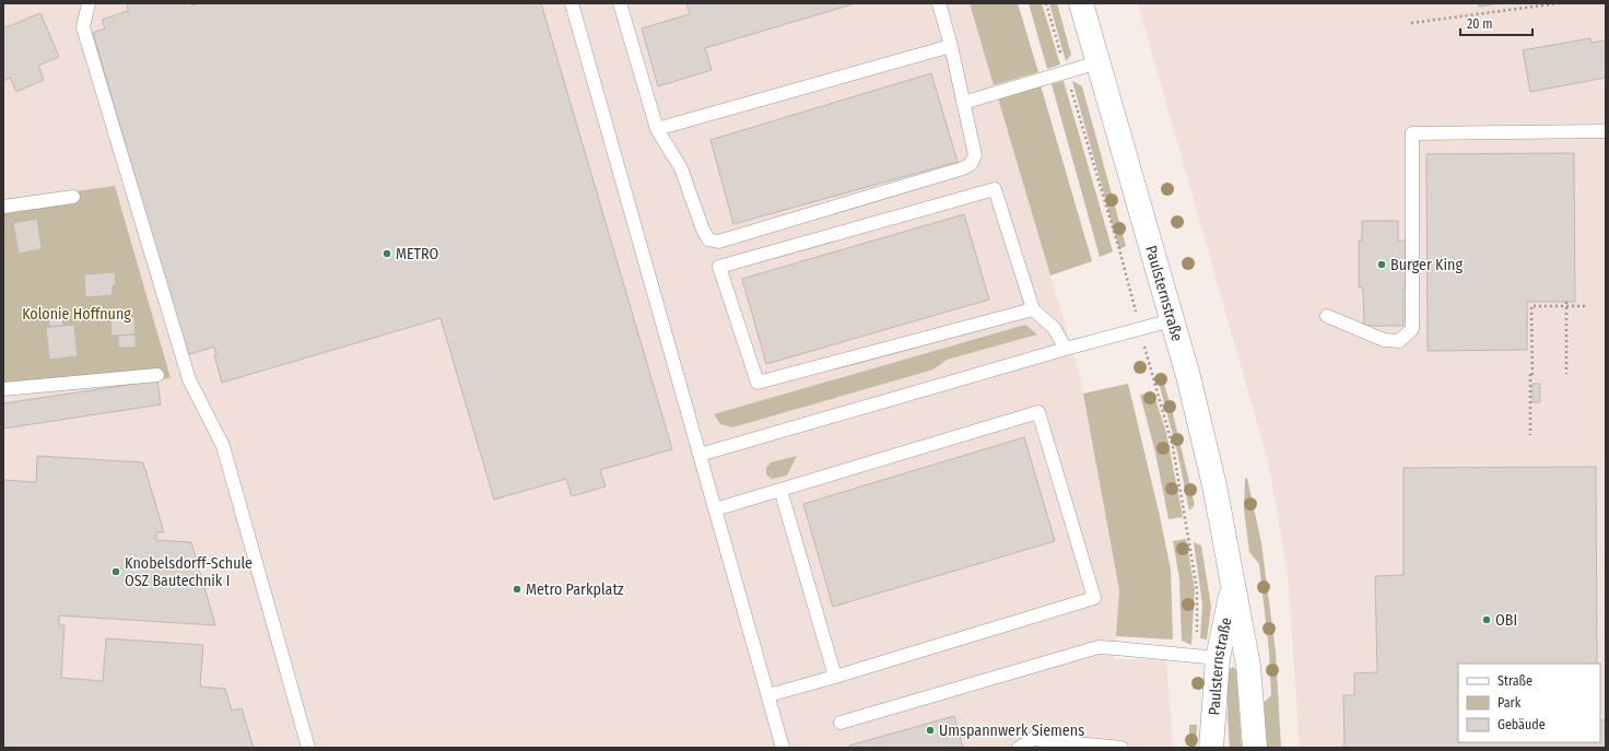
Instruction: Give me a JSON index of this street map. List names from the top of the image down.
{
  "streets": {
    "main road": ["Paulsternstraße"]
  },
  "parks": ["Kolonie Hoffnung"],
  "places": [
    "METRO",
    "Burger King",
    "Knobelsdorff-Schule OSZ Bautechnik I",
    "Metro Parkplatz",
    "OBI",
    "Umspannwerk Siemens"
  ],
  "legend": ["Straße", "Park", "Gebäude"],
  "scale_bar": "20 m"
}
